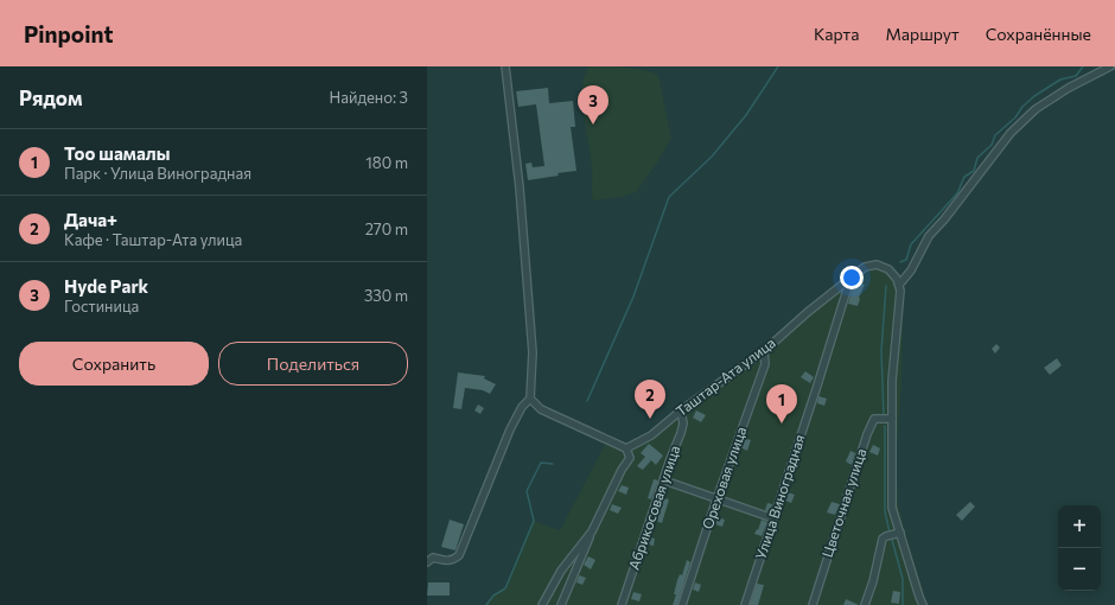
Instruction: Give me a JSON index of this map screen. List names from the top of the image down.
{
  "streets": {
    "street": [
      "Таштар-Ата улица",
      "Ореховая улица",
      "Улица Виноградная",
      "Цветочная улица",
      "Абрикосовая улица"
    ]
  },
  "crossings": [
    ["Таштар-Ата улица", "Ореховая улица"],
    ["Таштар-Ата улица", "Улица Виноградная"],
    ["Таштар-Ата улица", "Абрикосовая улица"]
  ],
  "page": {
    "header": "Pinpoint",
    "nav": ["Карта", "Маршрут", "Сохранённые"],
    "heading": ["Рядом", "Найдено: 3"],
    "pins": ["3", "2", "1"],
    "list": [
      {
        "mark": "1",
        "name": "Тоо шамалы",
        "note": "Парк · Улица Виноградная",
        "value": "180 m"
      },
      {
        "mark": "2",
        "name": "Дача+",
        "note": "Кафе · Таштар-Ата улица",
        "value": "270 m"
      },
      {
        "mark": "3",
        "name": "Hyde Park",
        "note": "Гостиница",
        "value": "330 m"
      }
    ],
    "buttons": ["Сохранить", "Поделиться"],
    "map_buttons": ["+", "−"]
  }
}
